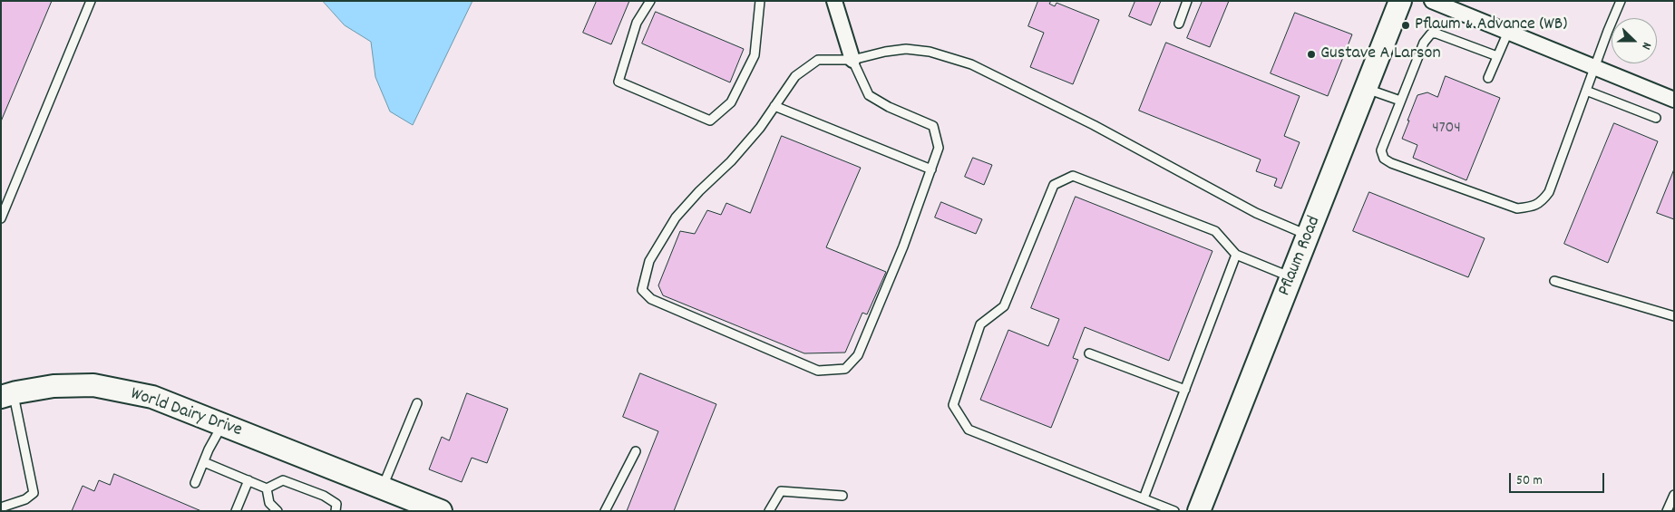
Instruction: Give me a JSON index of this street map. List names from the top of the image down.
{
  "streets": {
    "street": ["Pflaum Road", "World Dairy Drive"]
  },
  "places": ["Pflaum & Advance (WB)", "Gustave A Larson"],
  "house_numbers": ["4704"],
  "scale_bar": "50 m",
  "north": "right"
}
